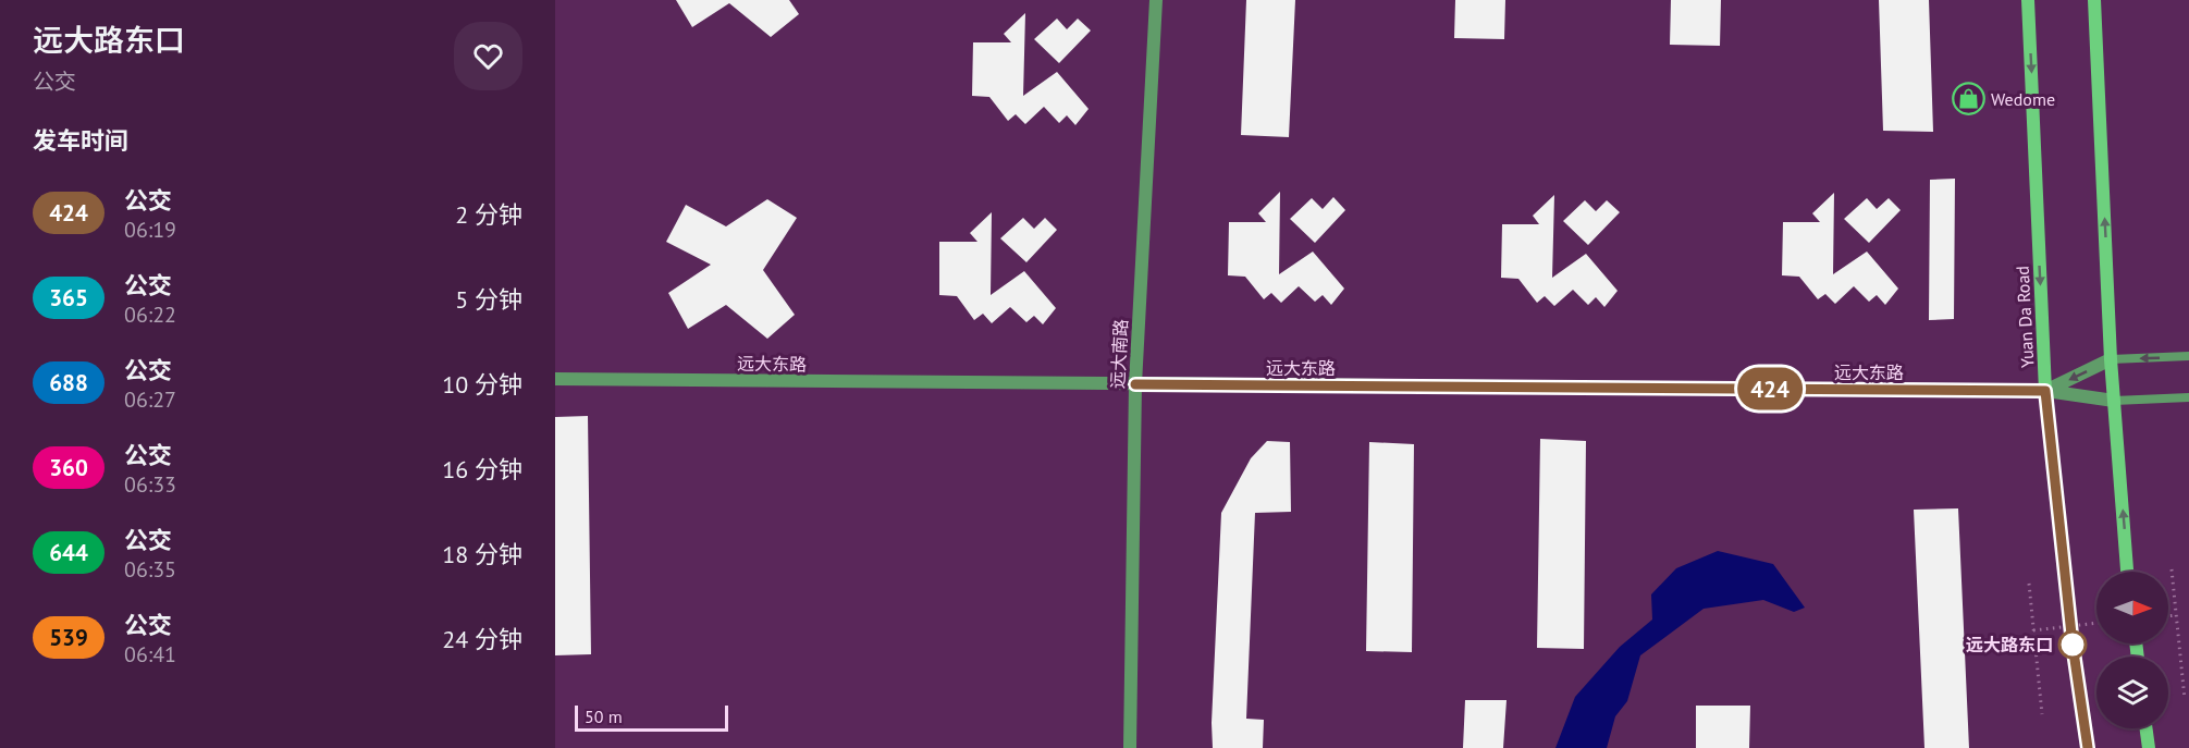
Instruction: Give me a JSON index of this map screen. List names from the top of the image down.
{
  "streets": {
    "main road": ["Yuan Da Road"],
    "street": ["远大南路", "远大东路"]
  },
  "crossings": [
    ["Yuan Da Road", "远大东路"],
    ["远大南路", "远大东路"]
  ],
  "places": {
    "shop": ["Wedome"],
    "other": ["远大路东口"]
  },
  "lines": ["bus line 424"],
  "scale_bar": "50 m",
  "north": "right",
  "page": {
    "heading": [
      ["远大路东口", "公交"],
      "发车时间"
    ],
    "on_map": "424",
    "list": [
      {
        "mark": "424",
        "name": "公交",
        "note": "06:19",
        "value": "2 分钟"
      },
      {
        "mark": "365",
        "name": "公交",
        "note": "06:22",
        "value": "5 分钟"
      },
      {
        "mark": "688",
        "name": "公交",
        "note": "06:27",
        "value": "10 分钟"
      },
      {
        "mark": "360",
        "name": "公交",
        "note": "06:33",
        "value": "16 分钟"
      },
      {
        "mark": "644",
        "name": "公交",
        "note": "06:35",
        "value": "18 分钟"
      },
      {
        "mark": "539",
        "name": "公交",
        "note": "06:41",
        "value": "24 分钟"
      }
    ],
    "scale": "50 m"
  }
}
